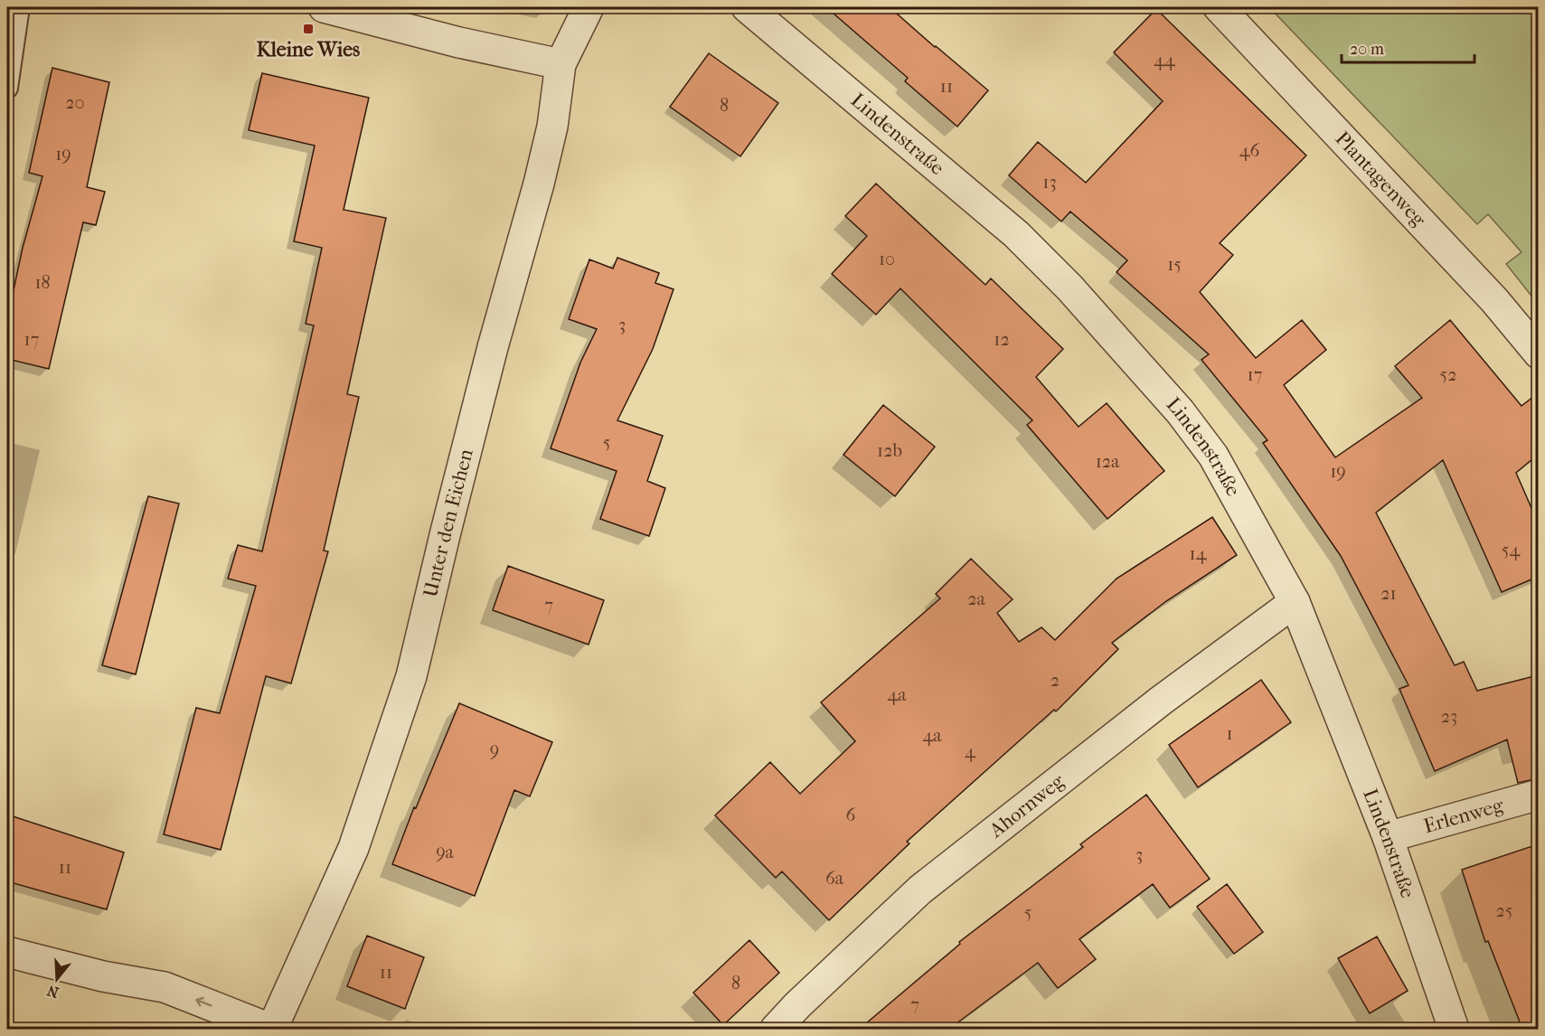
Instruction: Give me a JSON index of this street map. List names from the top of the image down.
{
  "streets": {
    "street": [
      "Lindenstraße",
      "Plantagenweg",
      "Unter den Eichen",
      "Ahornweg",
      "Erlenweg"
    ]
  },
  "crossings": [
    ["Lindenstraße", "Ahornweg"],
    ["Lindenstraße", "Erlenweg"]
  ],
  "places": {
    "transit": ["Kleine Wies"]
  },
  "house_numbers": [
    "44",
    "11",
    "20",
    "8",
    "46",
    "19",
    "13",
    "10",
    "15",
    "18",
    "3",
    "17",
    "12",
    "17",
    "52",
    "5",
    "12b",
    "12a",
    "19",
    "54",
    "14",
    "21",
    "2a",
    "7",
    "2",
    "4a",
    "23",
    "1",
    "4a",
    "9",
    "4",
    "6",
    "9a",
    "3",
    "11",
    "6a",
    "25",
    "5",
    "11",
    "8",
    "7"
  ],
  "scale_bar": "20 m",
  "north": "bottom"
}
